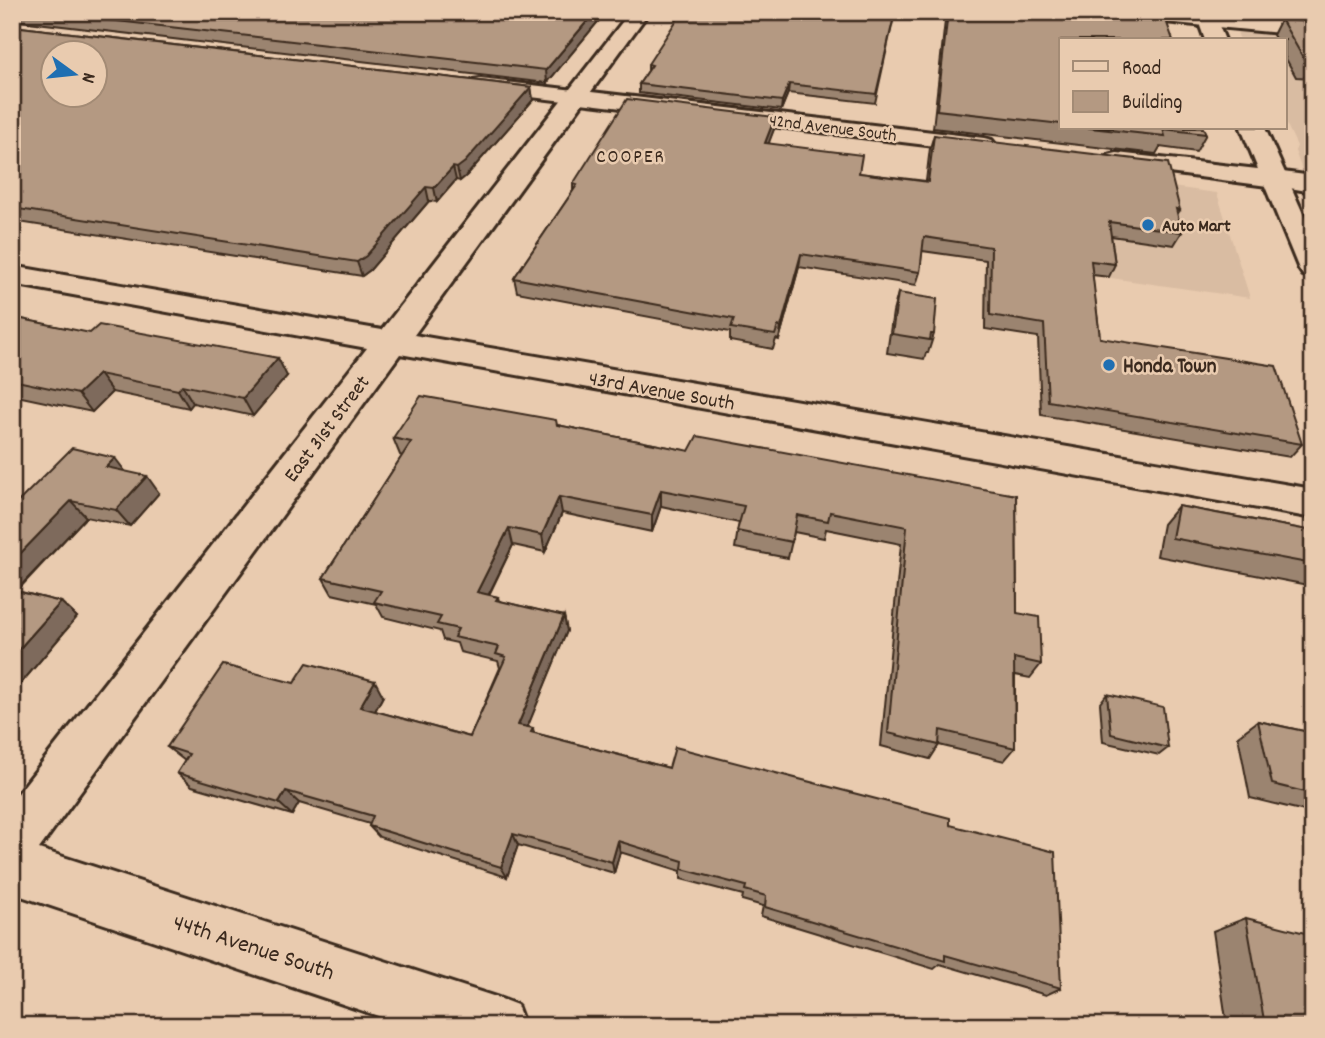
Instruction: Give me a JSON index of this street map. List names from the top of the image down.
{
  "streets": {
    "street": [
      "42nd Avenue South",
      "43rd Avenue South",
      "East 31st Street",
      "44th Avenue South"
    ]
  },
  "crossings": [
    ["42nd Avenue South", "East 31st Street"],
    ["43rd Avenue South", "East 31st Street"]
  ],
  "districts": ["COOPER"],
  "places": ["Auto Mart", "Honda Town"],
  "legend": ["Road", "Building"],
  "north": "right"
}
